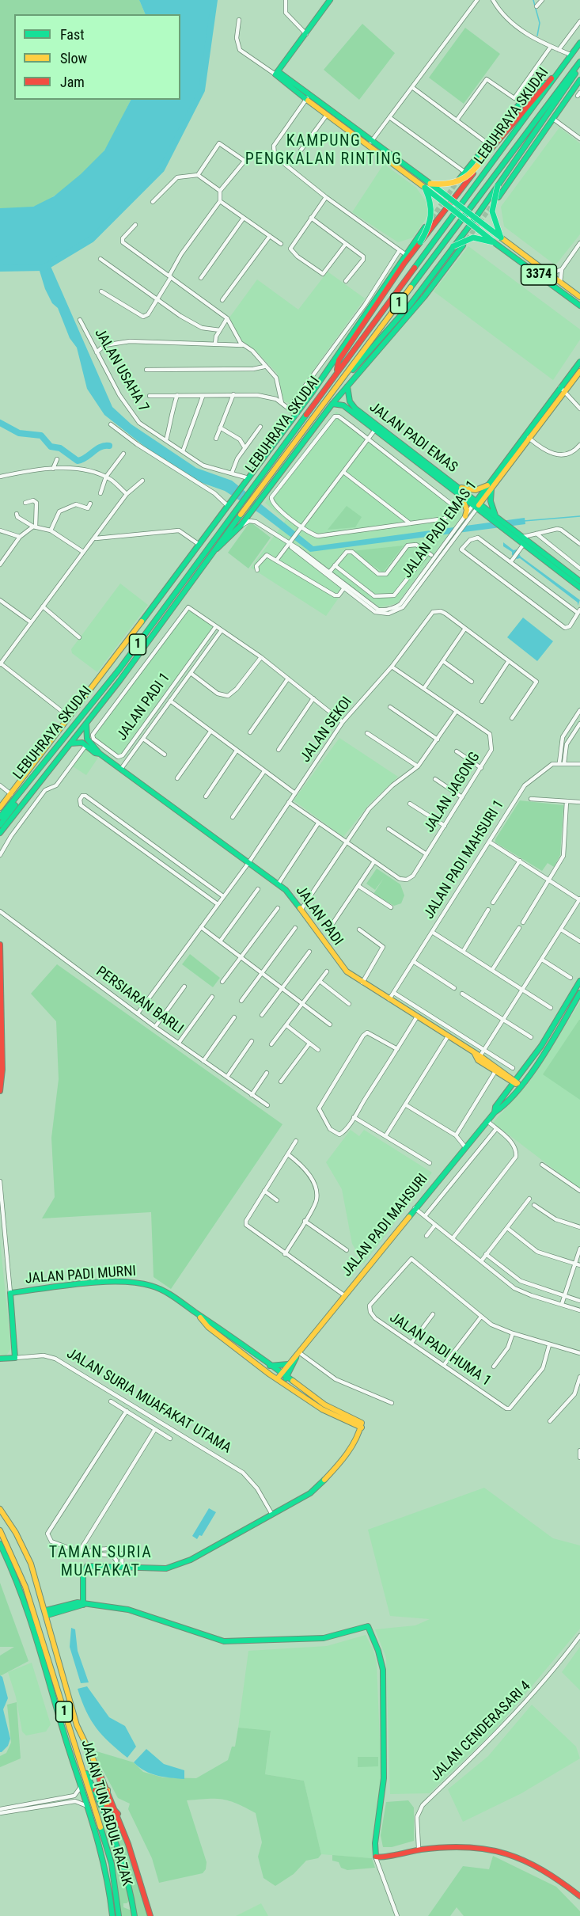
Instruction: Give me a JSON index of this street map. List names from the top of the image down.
{
  "streets": {
    "main road": [
      "LEBUHRAYA SKUDAI",
      "3374",
      "1",
      "JALAN PADI EMAS",
      "JALAN PADI EMAS 1",
      "JALAN PADI",
      "JALAN PADI MAHSURI",
      "JALAN PADI MURNI",
      "JALAN SURIA MUAFAKAT UTAMA",
      "JALAN TUN ABDUL RAZAK"
    ],
    "street": [
      "JALAN USAHA 7",
      "JALAN PADI 1",
      "JALAN SEKOI",
      "JALAN JAGONG",
      "JALAN PADI MAHSURI 1",
      "PERSIARAN BARLI",
      "JALAN PADI HUMA 1",
      "JALAN CENDERASARI 4"
    ]
  },
  "crossings": [
    ["LEBUHRAYA SKUDAI", "JALAN PADI"],
    ["JALAN PADI EMAS", "JALAN PADI EMAS 1"],
    ["JALAN SEKOI", "JALAN JAGONG"],
    ["JALAN SEKOI", "JALAN PADI"],
    ["JALAN SEKOI", "PERSIARAN BARLI"],
    ["JALAN PADI MAHSURI 1", "JALAN PADI"],
    ["JALAN PADI", "JALAN PADI MAHSURI"],
    ["JALAN PADI MAHSURI", "JALAN PADI MURNI"]
  ],
  "districts": ["KAMPUNG PENGKALAN RINTING", "TAMAN SURIA MUAFAKAT"],
  "legend": ["Fast", "Slow", "Jam"]
}
